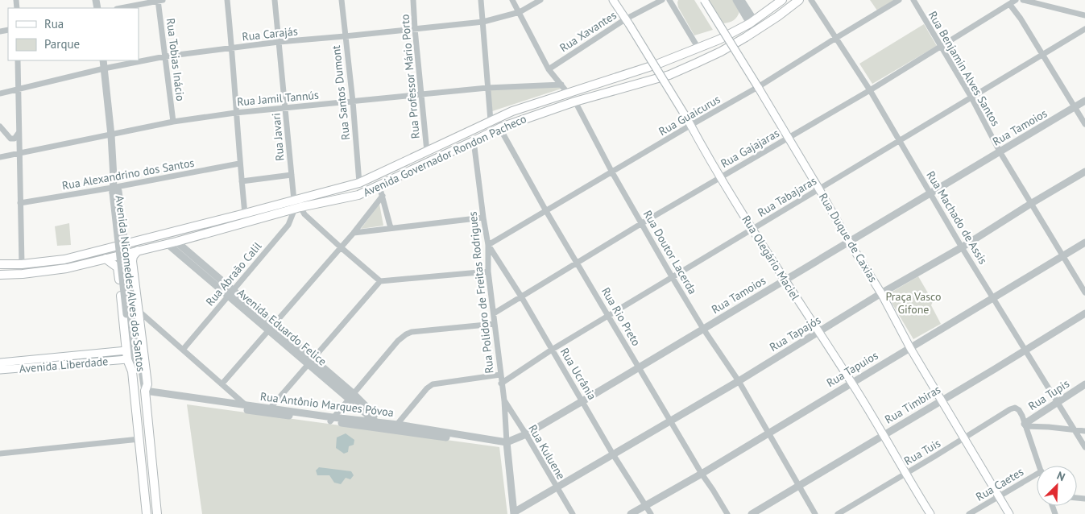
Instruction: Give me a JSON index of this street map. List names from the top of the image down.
{
  "streets": {
    "main road": [
      "Avenida Governador Rondon Pacheco",
      "Rua Duque de Caxias",
      "Rua Olegário Maciel",
      "Avenida Nicomedes Alves dos Santos",
      "Avenida Liberdade"
    ],
    "street": [
      "Rua Xavantes",
      "Rua Carajás",
      "Rua Tobias Inácio",
      "Rua Benjamin Alves Santos",
      "Rua Professor Mário Porto",
      "Rua Santos Dumont",
      "Rua Jamil Tannús",
      "Rua Guaicurus",
      "Rua Tamoios",
      "Rua Javari",
      "Rua Gajajaras",
      "Rua Alexandrino dos Santos",
      "Rua Tabajaras",
      "Rua Machado de Assis",
      "Rua Doutor Lacerda",
      "Rua Abraão Calil",
      "Rua Polidoro de Freitas Rodrigues",
      "Rua Rio Preto",
      "Avenida Eduardo Felice",
      "Rua Tapajós",
      "Rua Tapuios",
      "Rua Ucrânia",
      "Rua Tupis",
      "Rua Antônio Marques Póvoa",
      "Rua Timbiras",
      "Rua Kuluene",
      "Rua Tuis",
      "Rua Caetes"
    ]
  },
  "crossings": [
    ["Rua Xavantes", "Rua Olegário Maciel"],
    ["Rua Carajás", "Rua Tobias Inácio"],
    ["Rua Carajás", "Rua Professor Mário Porto"],
    ["Rua Carajás", "Rua Santos Dumont"],
    ["Rua Carajás", "Rua Javari"],
    ["Rua Carajás", "Avenida Nicomedes Alves dos Santos"],
    ["Rua Tobias Inácio", "Rua Jamil Tannús"],
    ["Rua Benjamin Alves Santos", "Rua Tamoios"],
    ["Rua Benjamin Alves Santos", "Rua Gajajaras"],
    ["Rua Benjamin Alves Santos", "Rua Tabajaras"],
    ["Rua Benjamin Alves Santos", "Rua Tapajós"],
    ["Rua Benjamin Alves Santos", "Rua Tapuios"],
    ["Rua Professor Mário Porto", "Rua Jamil Tannús"],
    ["Rua Professor Mário Porto", "Avenida Governador Rondon Pacheco"],
    ["Rua Santos Dumont", "Rua Jamil Tannús"],
    ["Rua Santos Dumont", "Avenida Governador Rondon Pacheco"],
    ["Rua Jamil Tannús", "Rua Javari"],
    ["Rua Jamil Tannús", "Avenida Nicomedes Alves dos Santos"],
    ["Rua Guaicurus", "Rua Machado de Assis"],
    ["Rua Guaicurus", "Rua Duque de Caxias"],
    ["Rua Guaicurus", "Rua Doutor Lacerda"],
    ["Rua Guaicurus", "Rua Olegário Maciel"],
    ["Rua Guaicurus", "Rua Polidoro de Freitas Rodrigues"],
    ["Rua Guaicurus", "Rua Rio Preto"],
    ["Rua Guaicurus", "Rua Ucrânia"],
    ["Rua Tamoios", "Rua Machado de Assis"],
    ["Rua Tamoios", "Rua Duque de Caxias"],
    ["Rua Tamoios", "Rua Doutor Lacerda"],
    ["Rua Tamoios", "Rua Olegário Maciel"],
    ["Rua Tamoios", "Rua Polidoro de Freitas Rodrigues"],
    ["Rua Tamoios", "Rua Rio Preto"],
    ["Rua Tamoios", "Rua Ucrânia"],
    ["Rua Tamoios", "Rua Antônio Marques Póvoa"],
    ["Rua Tamoios", "Rua Kuluene"],
    ["Rua Javari", "Avenida Governador Rondon Pacheco"],
    ["Rua Javari", "Rua Abraão Calil"],
    ["Rua Gajajaras", "Rua Machado de Assis"],
    ["Rua Gajajaras", "Rua Duque de Caxias"],
    ["Rua Gajajaras", "Rua Doutor Lacerda"],
    ["Rua Gajajaras", "Rua Olegário Maciel"],
    ["Rua Gajajaras", "Rua Polidoro de Freitas Rodrigues"],
    ["Rua Gajajaras", "Rua Rio Preto"],
    ["Rua Gajajaras", "Rua Ucrânia"],
    ["Avenida Governador Rondon Pacheco", "Rua Doutor Lacerda"],
    ["Avenida Governador Rondon Pacheco", "Rua Abraão Calil"],
    ["Avenida Governador Rondon Pacheco", "Avenida Nicomedes Alves dos Santos"],
    ["Avenida Governador Rondon Pacheco", "Rua Polidoro de Freitas Rodrigues"],
    ["Avenida Governador Rondon Pacheco", "Rua Rio Preto"],
    ["Avenida Governador Rondon Pacheco", "Avenida Eduardo Felice"],
    ["Rua Alexandrino dos Santos", "Avenida Nicomedes Alves dos Santos"],
    ["Rua Tabajaras", "Rua Machado de Assis"],
    ["Rua Tabajaras", "Rua Duque de Caxias"],
    ["Rua Tabajaras", "Rua Doutor Lacerda"],
    ["Rua Tabajaras", "Rua Olegário Maciel"],
    ["Rua Tabajaras", "Rua Polidoro de Freitas Rodrigues"],
    ["Rua Tabajaras", "Rua Rio Preto"],
    ["Rua Tabajaras", "Rua Ucrânia"],
    ["Rua Machado de Assis", "Rua Tapajós"],
    ["Rua Machado de Assis", "Rua Tapuios"],
    ["Rua Machado de Assis", "Rua Tupis"],
    ["Rua Machado de Assis", "Rua Timbiras"],
    ["Rua Duque de Caxias", "Rua Tapajós"],
    ["Rua Duque de Caxias", "Rua Tapuios"],
    ["Rua Duque de Caxias", "Rua Timbiras"],
    ["Rua Duque de Caxias", "Rua Tuis"],
    ["Rua Duque de Caxias", "Rua Caetes"],
    ["Rua Doutor Lacerda", "Rua Tapajós"],
    ["Rua Doutor Lacerda", "Rua Tapuios"],
    ["Rua Doutor Lacerda", "Rua Timbiras"],
    ["Rua Olegário Maciel", "Rua Tapajós"],
    ["Rua Olegário Maciel", "Rua Tapuios"],
    ["Rua Olegário Maciel", "Rua Timbiras"],
    ["Rua Olegário Maciel", "Rua Tuis"],
    ["Rua Abraão Calil", "Avenida Eduardo Felice"],
    ["Avenida Nicomedes Alves dos Santos", "Avenida Liberdade"],
    ["Avenida Nicomedes Alves dos Santos", "Rua Antônio Marques Póvoa"],
    ["Rua Polidoro de Freitas Rodrigues", "Rua Ucrânia"],
    ["Rua Polidoro de Freitas Rodrigues", "Rua Antônio Marques Póvoa"],
    ["Rua Polidoro de Freitas Rodrigues", "Rua Kuluene"],
    ["Rua Rio Preto", "Rua Tapajós"],
    ["Rua Rio Preto", "Rua Tapuios"],
    ["Avenida Eduardo Felice", "Rua Antônio Marques Póvoa"],
    ["Rua Tapajós", "Rua Ucrânia"],
    ["Rua Tapajós", "Rua Kuluene"],
    ["Rua Tapuios", "Rua Ucrânia"],
    ["Rua Tupis", "Rua Tuis"]
  ],
  "parks": ["Praça Vasco Gifone"],
  "legend": ["Rua", "Parque"],
  "north": "top right"
}
